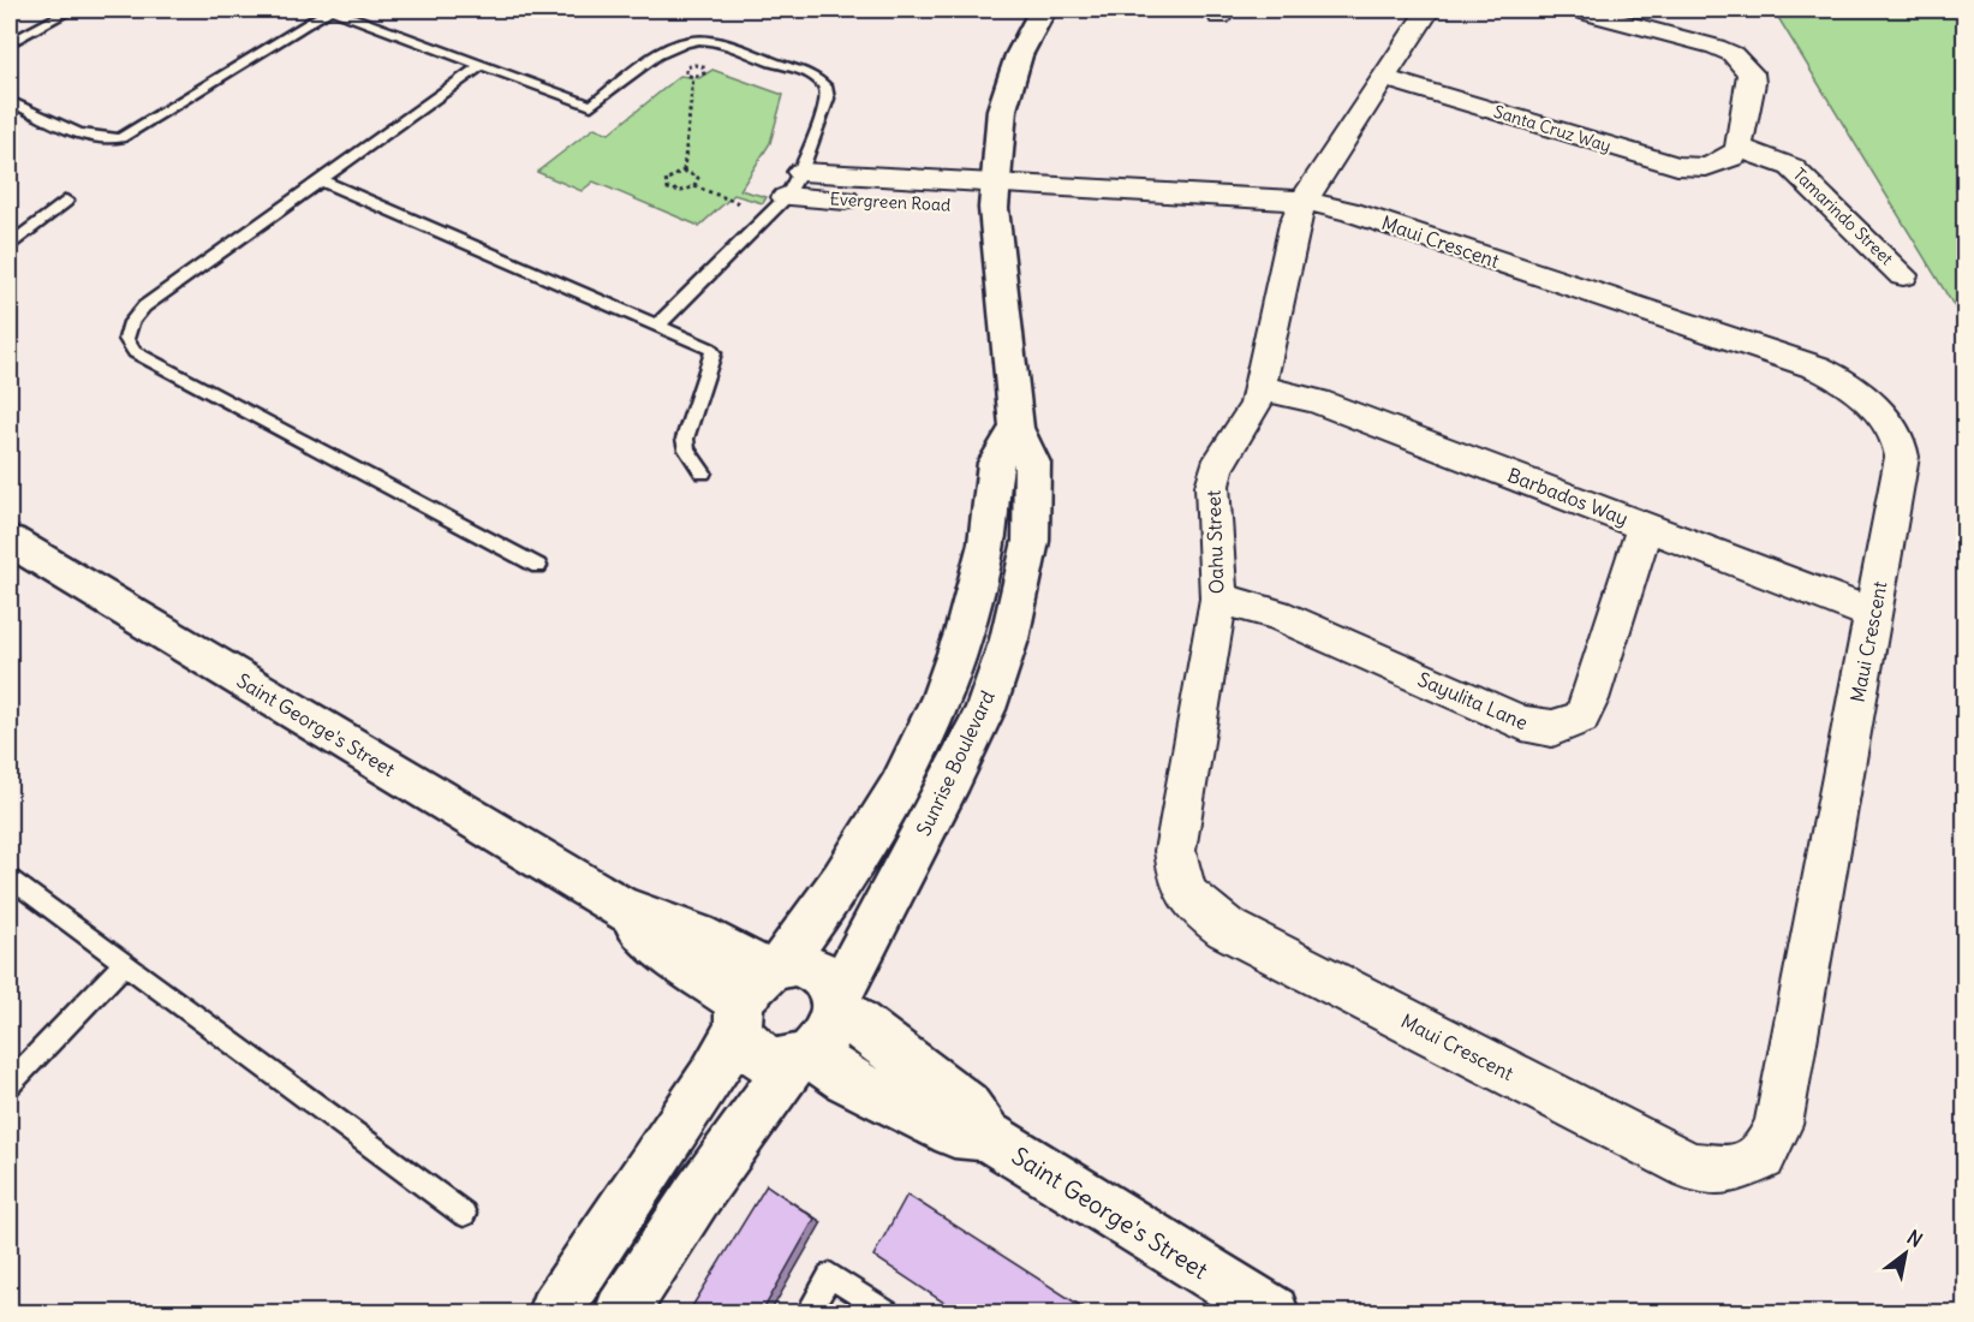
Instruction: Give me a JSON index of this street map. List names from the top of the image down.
{
  "streets": {
    "street": [
      "Santa Cruz Way",
      "Evergreen Road",
      "Tamarindo Street",
      "Maui Crescent",
      "Barbados Way",
      "Oahu Street",
      "Sayulita Lane",
      "Saint George's Street",
      "Sunrise Boulevard"
    ]
  },
  "crossings": [
    ["Santa Cruz Way", "Tamarindo Street"],
    ["Santa Cruz Way", "Oahu Street"],
    ["Evergreen Road", "Maui Crescent"],
    ["Evergreen Road", "Sunrise Boulevard"],
    ["Maui Crescent", "Barbados Way"],
    ["Maui Crescent", "Oahu Street"],
    ["Maui Crescent", "Sunrise Boulevard"],
    ["Barbados Way", "Oahu Street"],
    ["Barbados Way", "Sayulita Lane"],
    ["Oahu Street", "Sayulita Lane"],
    ["Saint George's Street", "Sunrise Boulevard"]
  ],
  "north": "top right"
}
